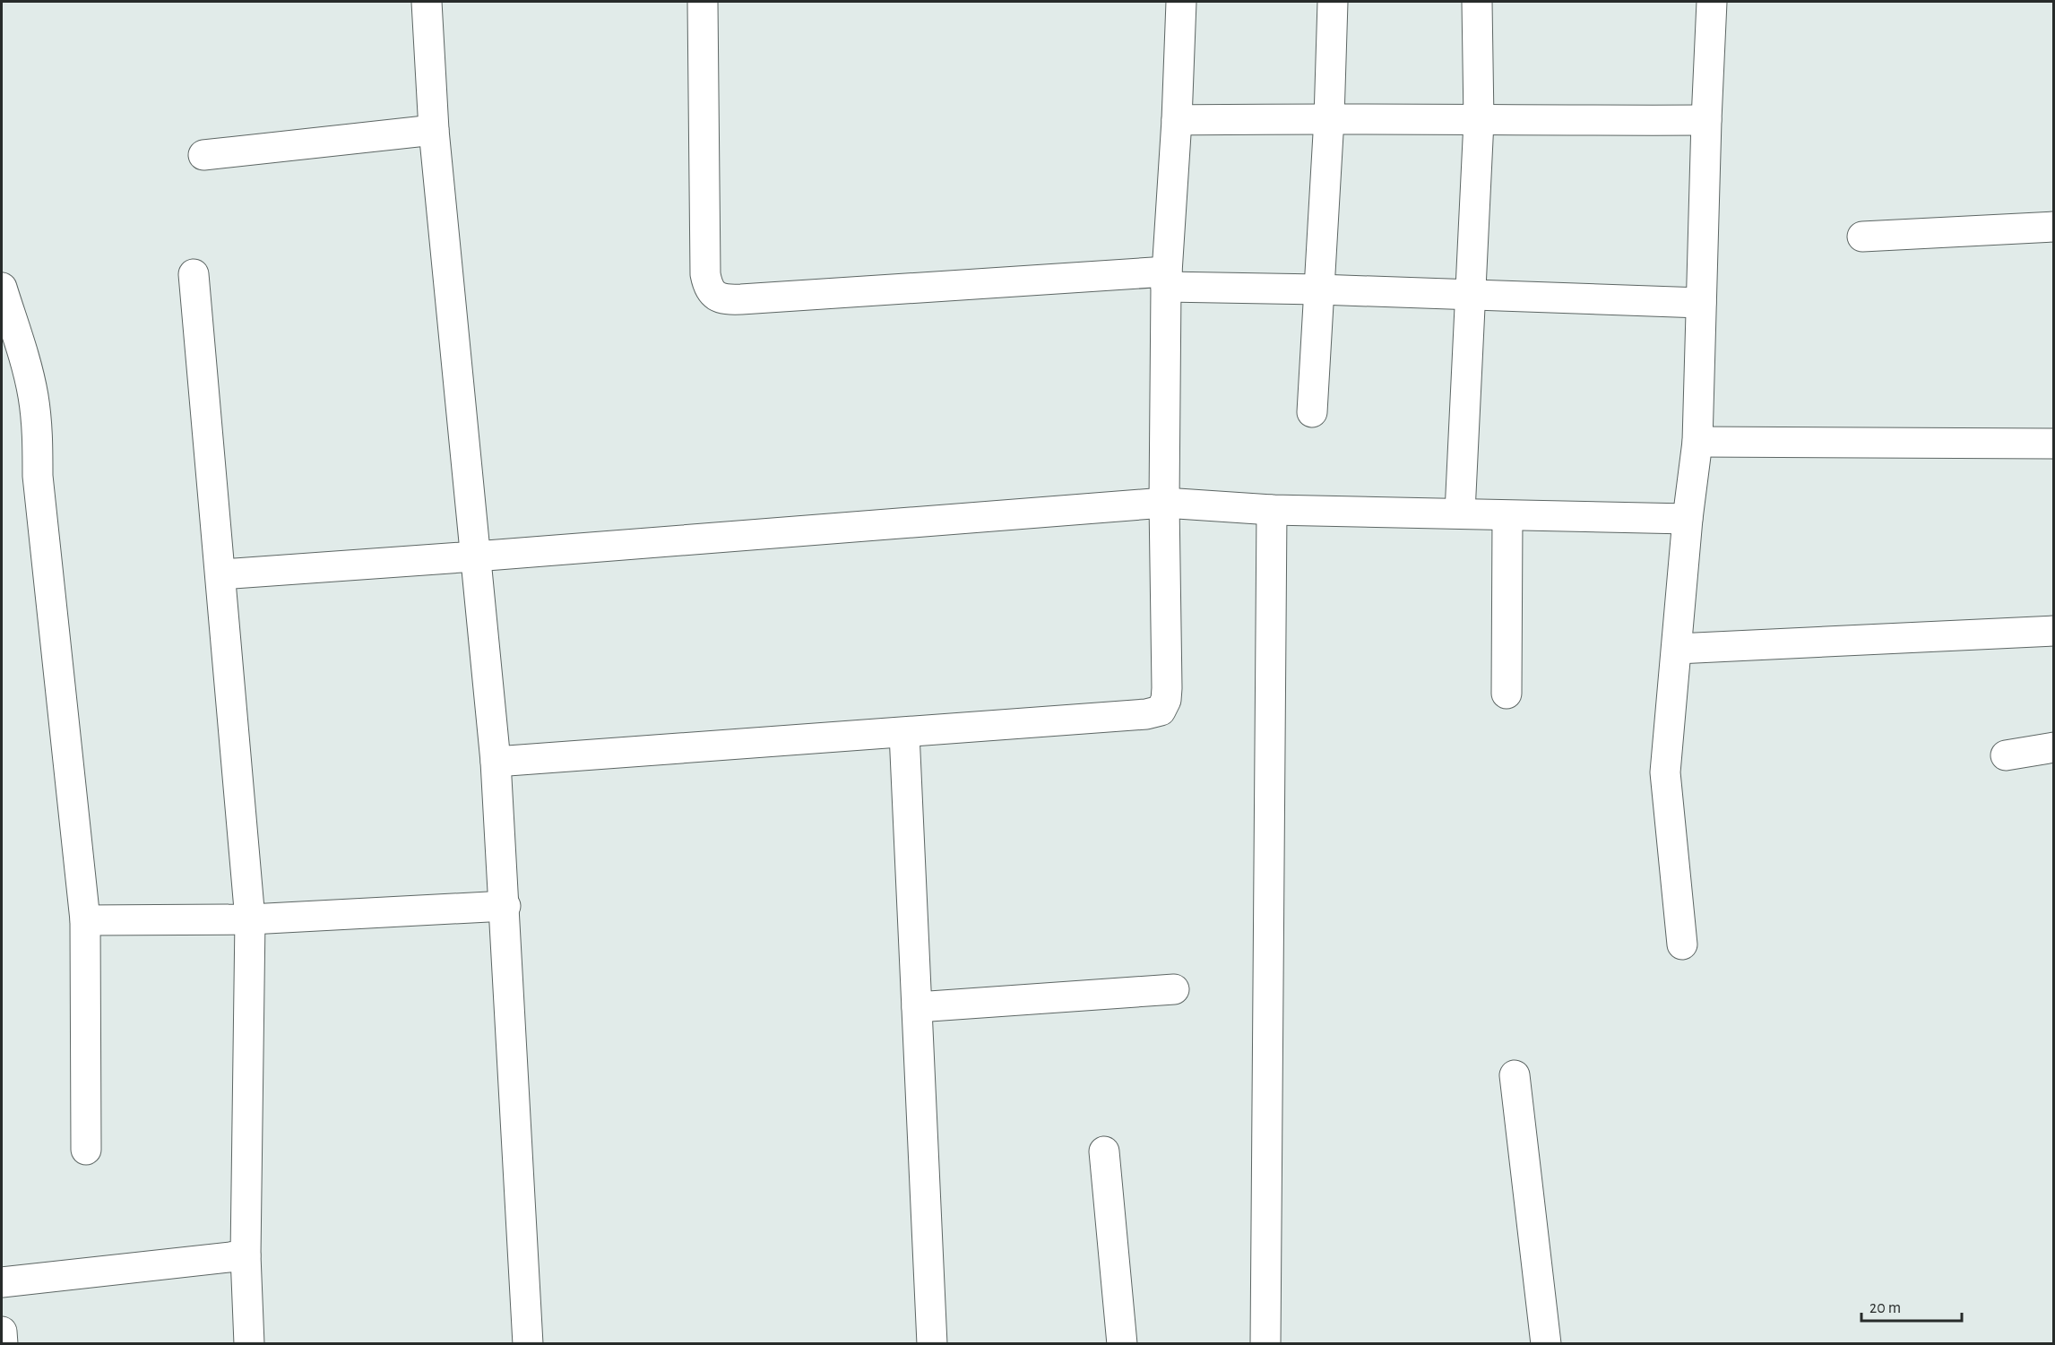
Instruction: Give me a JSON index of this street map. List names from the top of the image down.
{
  "scale_bar": "20 m"
}
